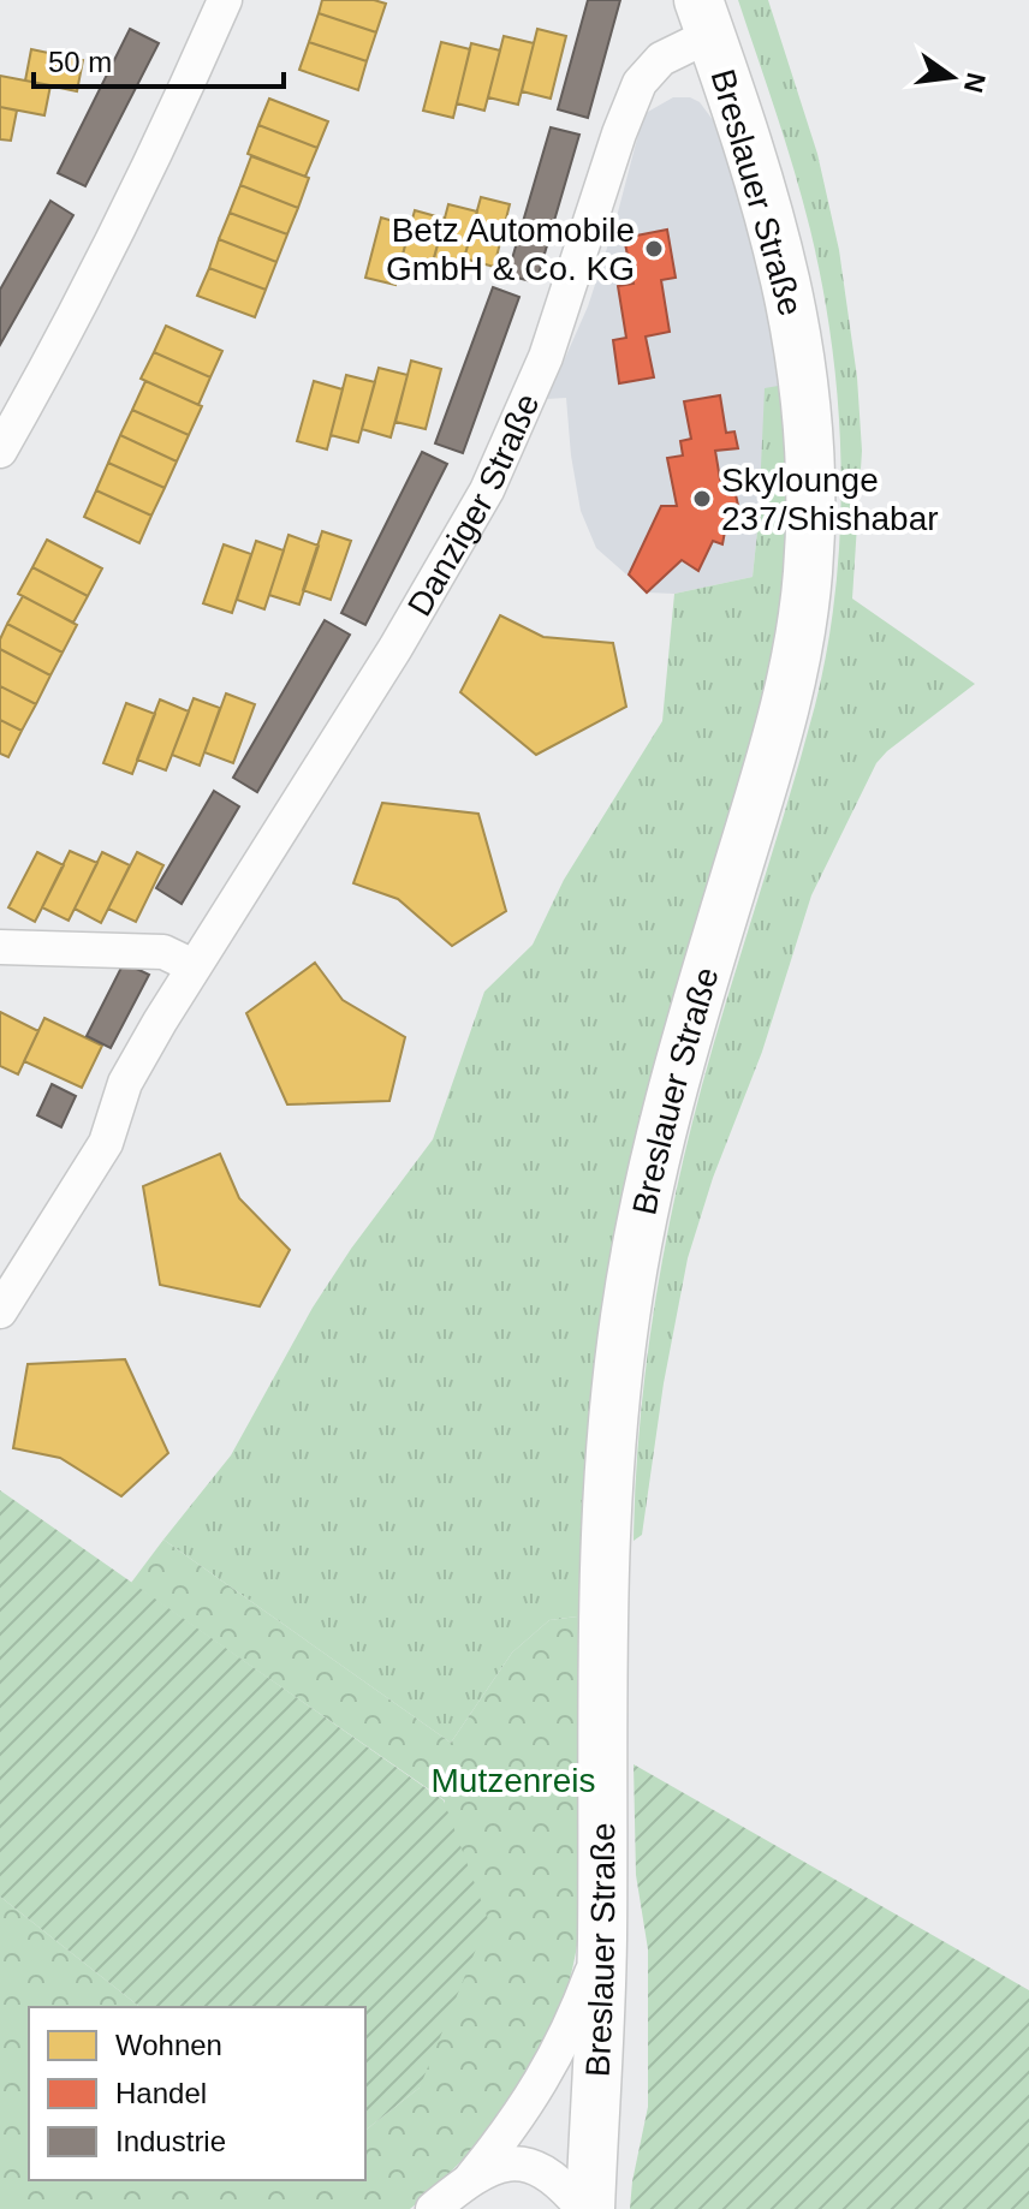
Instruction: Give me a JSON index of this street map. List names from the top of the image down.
{
  "streets": {
    "main road": ["Breslauer Straße"],
    "street": ["Danziger Straße"]
  },
  "crossings": [
    ["Breslauer Straße", "Danziger Straße"]
  ],
  "parks": ["Mutzenreis"],
  "places": ["Betz Automobile GmbH & Co. KG", "Skylounge 237/Shishabar"],
  "legend": ["Wohnen", "Handel", "Industrie"],
  "scale_bar": "50 m",
  "north": "right"
}
